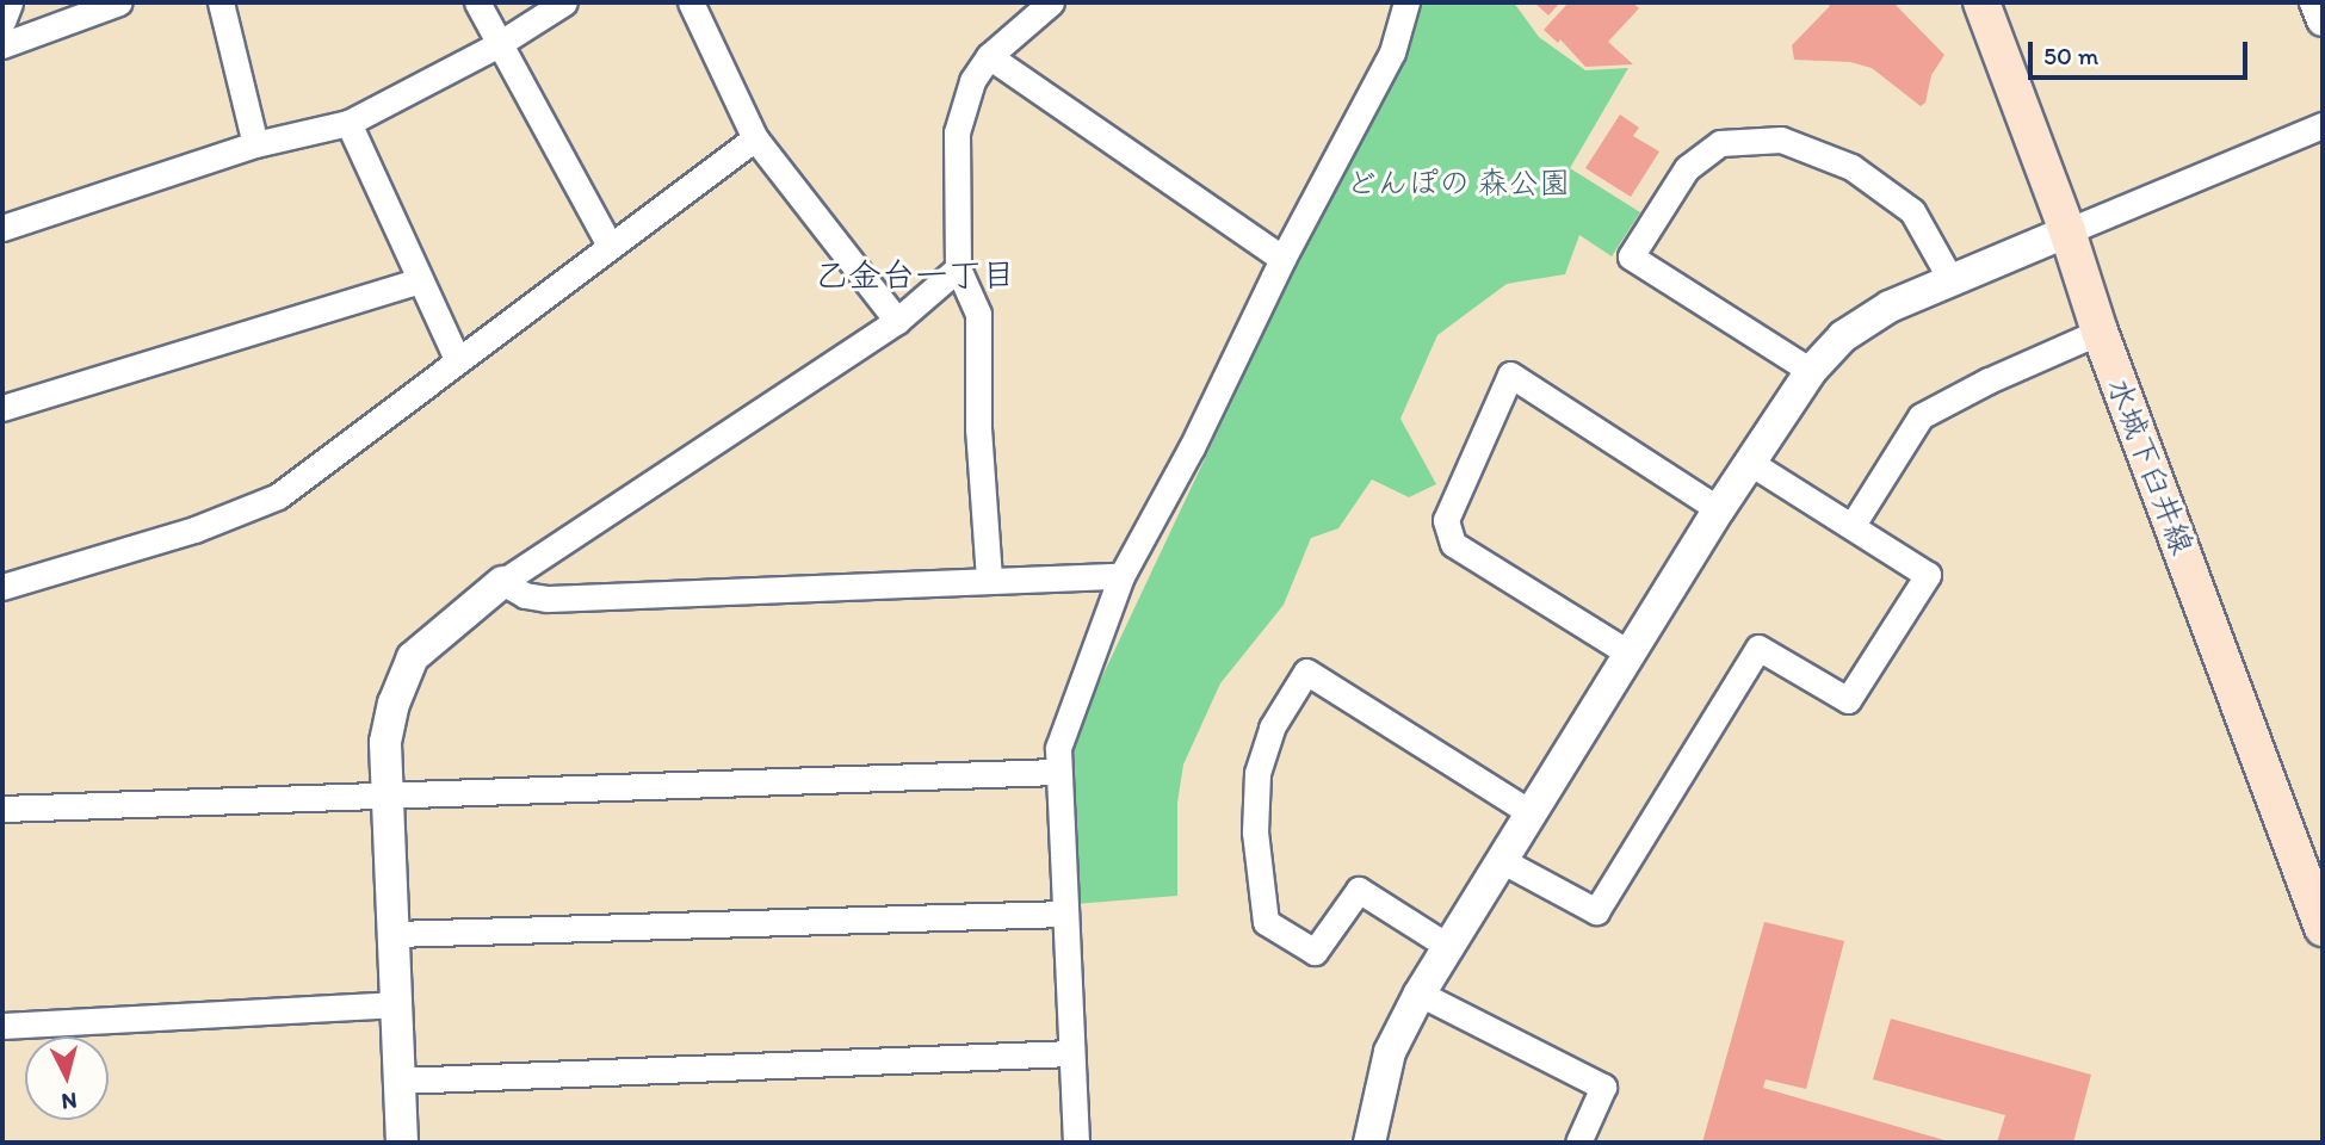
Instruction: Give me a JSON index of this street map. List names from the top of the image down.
{
  "streets": {
    "main road": ["水城下臼井線"]
  },
  "districts": ["乙金台一丁目"],
  "parks": ["どんぽの 森公園"],
  "scale_bar": "50 m",
  "north": "bottom"
}
